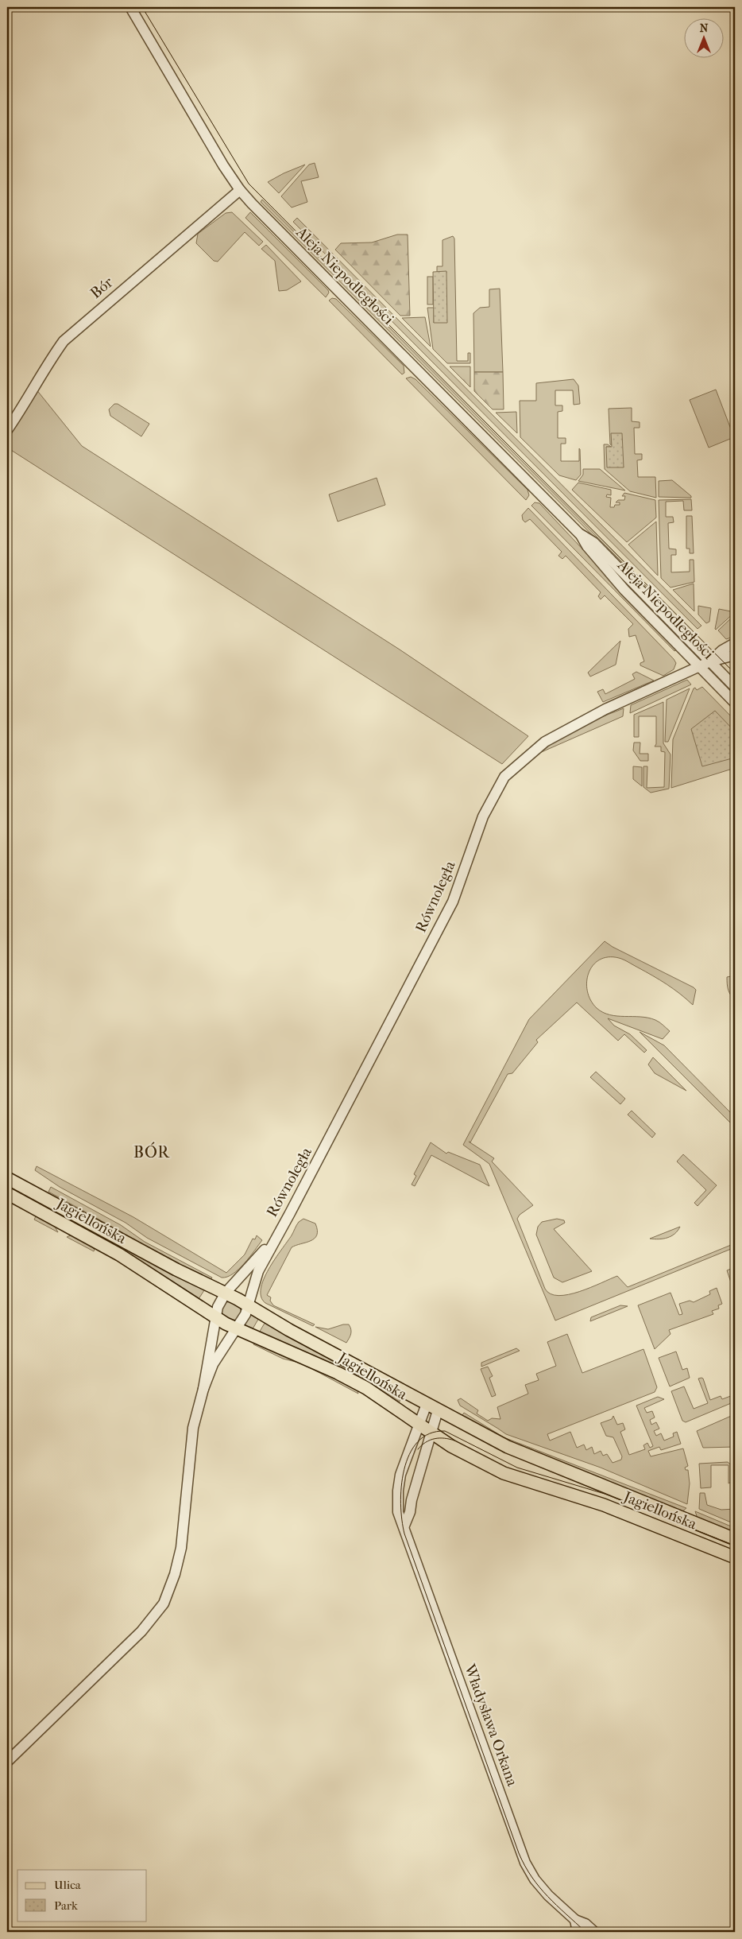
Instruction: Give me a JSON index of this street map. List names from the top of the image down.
{
  "streets": {
    "main road": ["Jagiellońska"],
    "street": [
      "Aleja Niepodległości",
      "Bór",
      "Równoległa",
      "Władysława Orkana"
    ]
  },
  "crossings": [
    ["Aleja Niepodległości", "Bór"],
    ["Aleja Niepodległości", "Równoległa"],
    ["Równoległa", "Jagiellońska"],
    ["Jagiellońska", "Władysława Orkana"]
  ],
  "districts": ["BÓR"],
  "legend": ["Ulica", "Park"],
  "north": "top"
}
